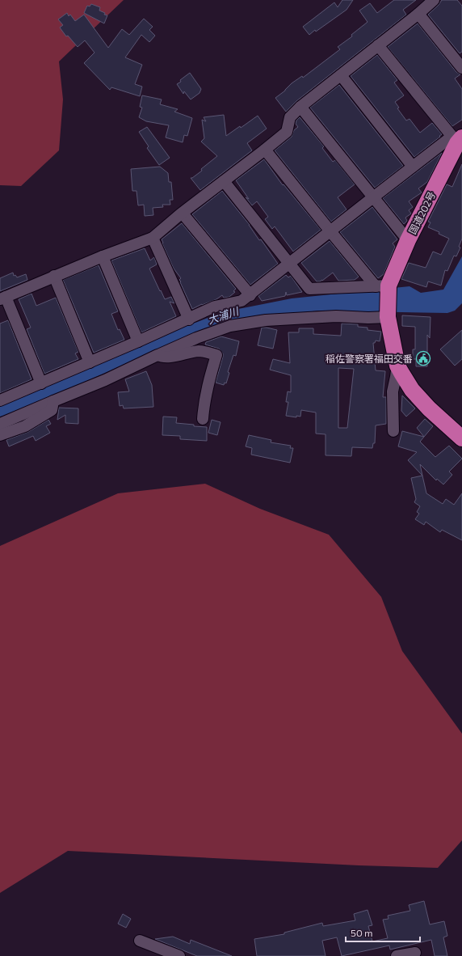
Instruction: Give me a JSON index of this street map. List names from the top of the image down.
{
  "streets": {
    "highway": ["国道202号"]
  },
  "water": ["大浦川"],
  "places": {
    "public building": ["稲佐警察署福田交番"]
  },
  "scale_bar": "50 m"
}
